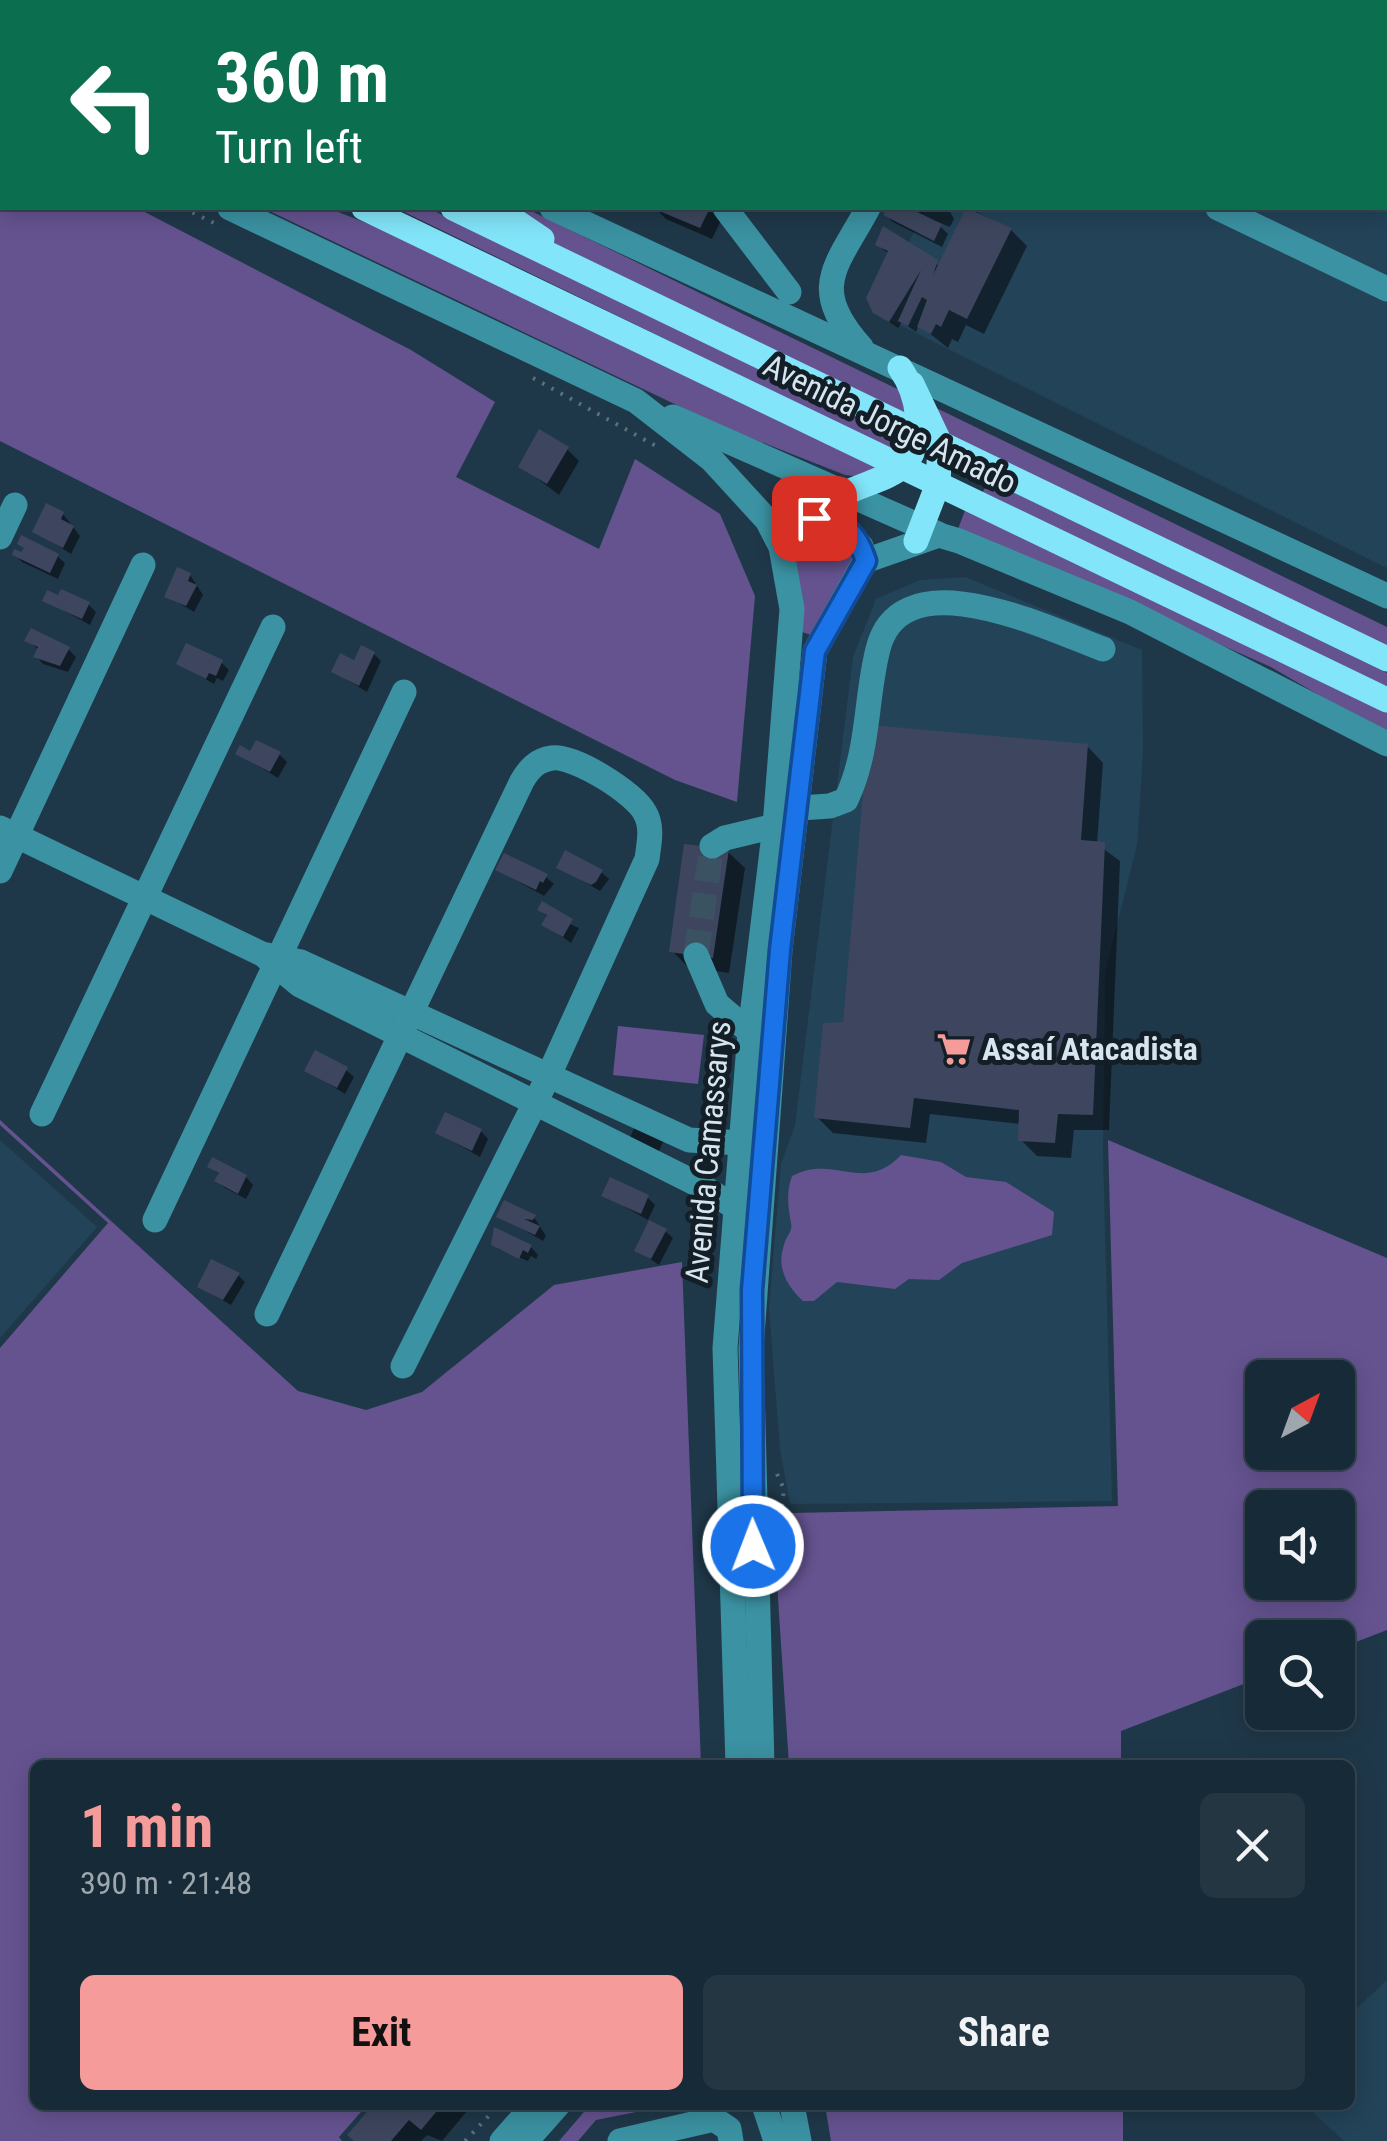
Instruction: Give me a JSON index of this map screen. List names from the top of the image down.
{
  "streets": {
    "main road": ["Avenida Jorge Amado"],
    "street": ["Avenida Camassarys"]
  },
  "places": {
    "supermarket": ["Assaí Atacadista"]
  },
  "north": "top right",
  "page": {
    "turn": ["360 m", "Turn left"],
    "heading": ["1 min", "390 m · 21:48"],
    "buttons": ["Exit", "Share"]
  }
}
